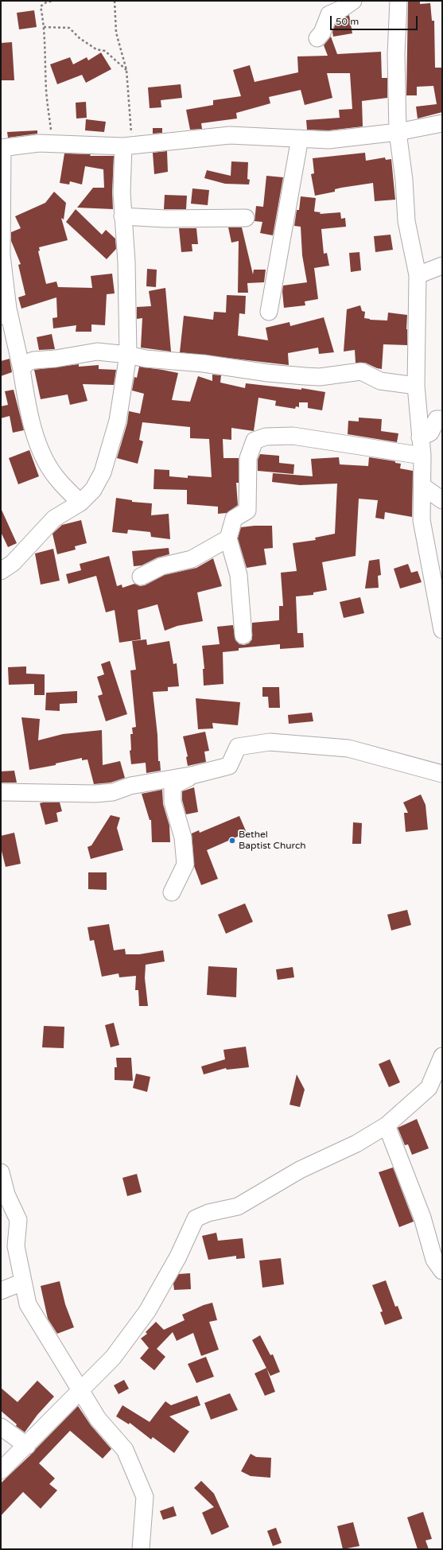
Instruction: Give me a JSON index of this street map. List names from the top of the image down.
{
  "places": ["Bethel Baptist Church"],
  "scale_bar": "50 m"
}
